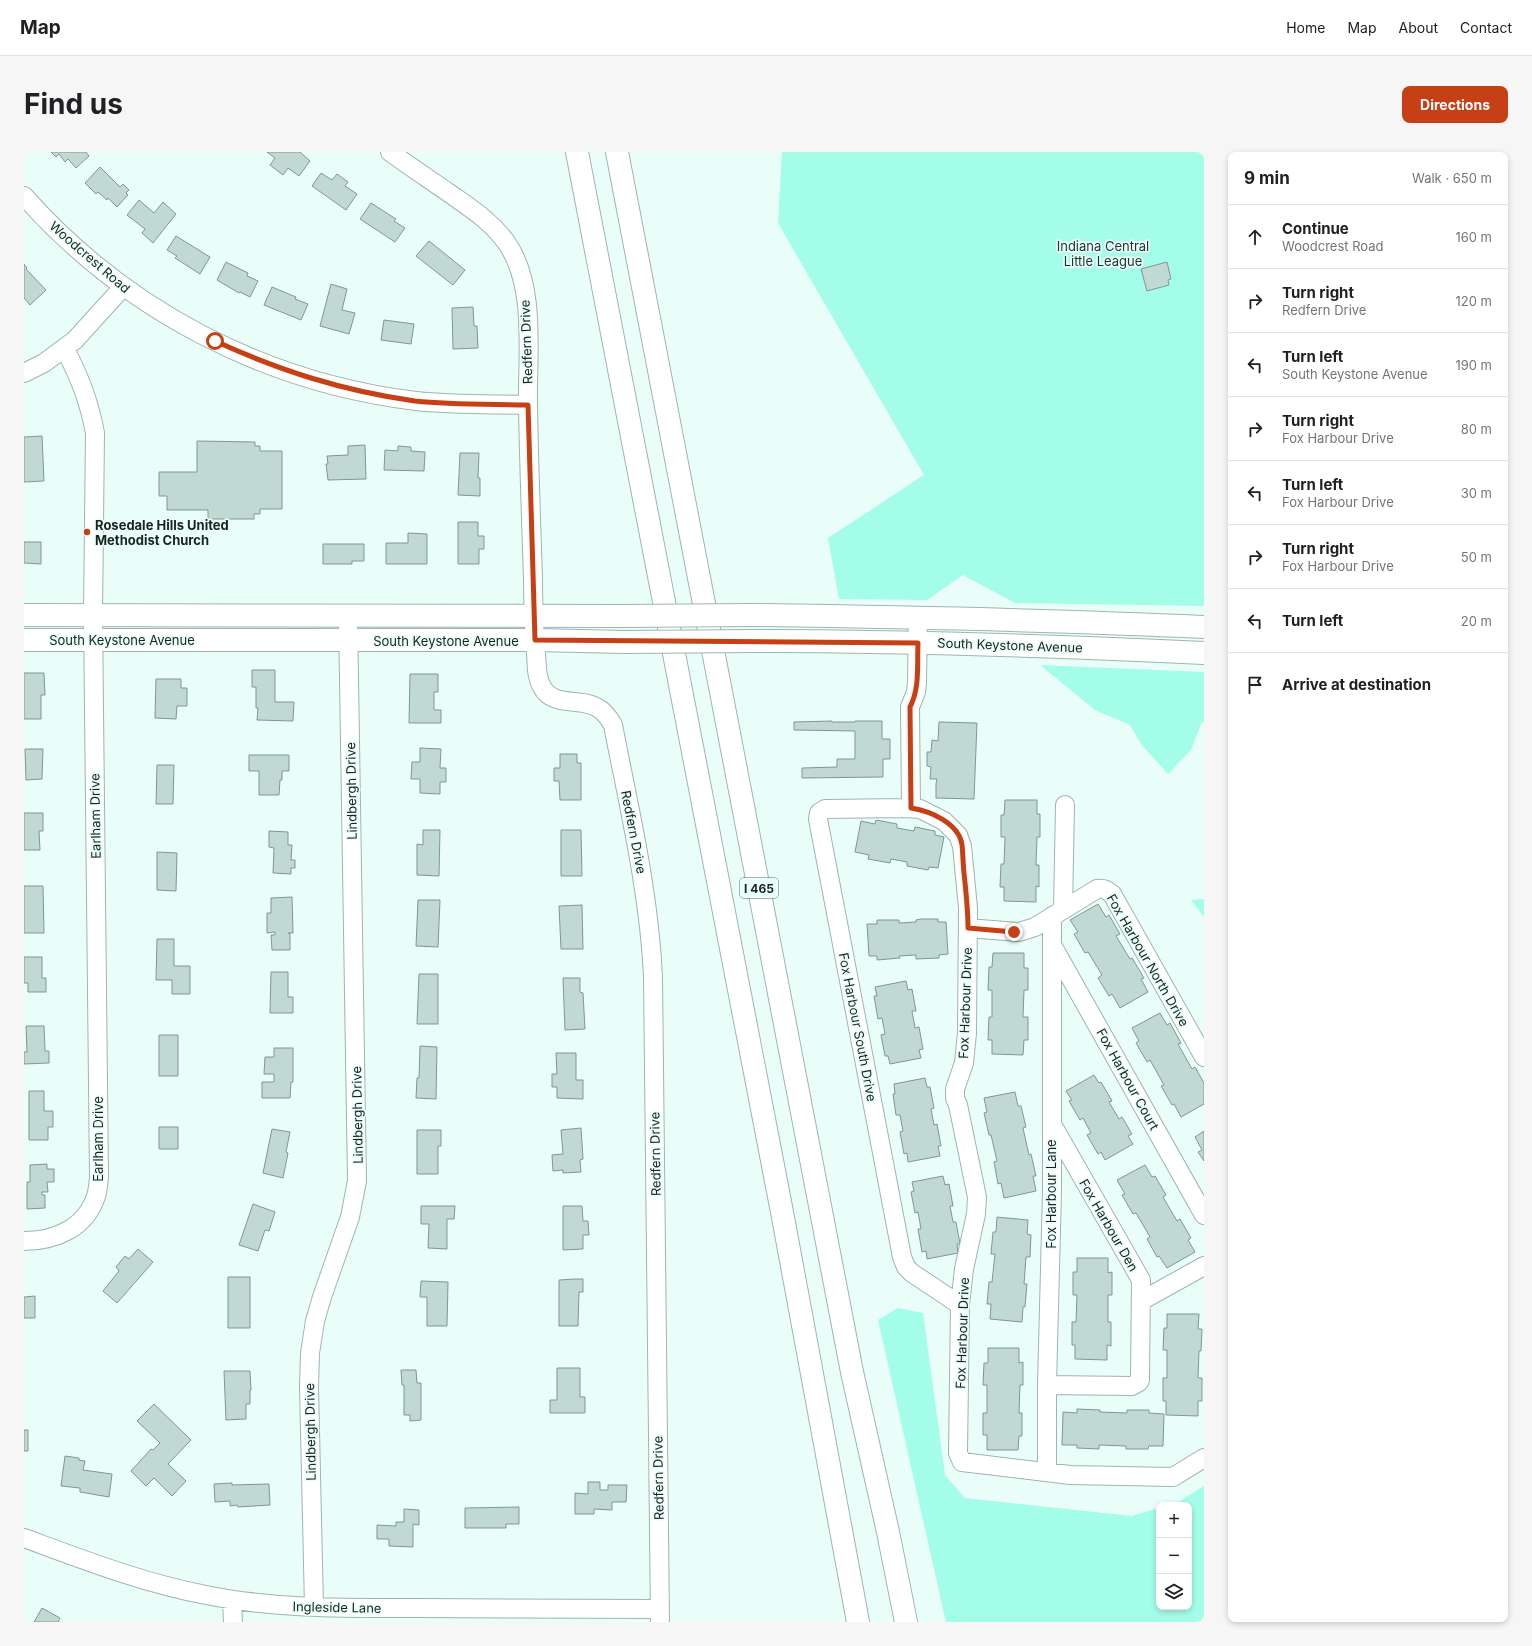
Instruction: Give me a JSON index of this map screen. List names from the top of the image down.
{
  "streets": {
    "main road": ["South Keystone Avenue", "I 465"],
    "street": [
      "Woodcrest Road",
      "Redfern Drive",
      "Lindbergh Drive",
      "Earlham Drive",
      "Fox Harbour North Drive",
      "Fox Harbour Drive",
      "Fox Harbour South Drive",
      "Fox Harbour Court",
      "Fox Harbour Lane",
      "Fox Harbour Den",
      "Ingleside Lane"
    ]
  },
  "crossings": [
    ["Woodcrest Road", "Redfern Drive"],
    ["Redfern Drive", "South Keystone Avenue"],
    ["Redfern Drive", "Ingleside Lane"],
    ["South Keystone Avenue", "Lindbergh Drive"],
    ["South Keystone Avenue", "Earlham Drive"],
    ["Lindbergh Drive", "Ingleside Lane"],
    ["Fox Harbour North Drive", "Fox Harbour Drive"],
    ["Fox Harbour North Drive", "Fox Harbour Lane"],
    ["Fox Harbour Drive", "Fox Harbour South Drive"],
    ["Fox Harbour Drive", "Fox Harbour Lane"],
    ["Fox Harbour Court", "Fox Harbour Lane"],
    ["Fox Harbour Lane", "Fox Harbour Den"]
  ],
  "parks": ["Indiana Central Little League"],
  "places": ["Rosedale Hills United Methodist Church"],
  "page": {
    "header": "Map",
    "nav": [
      "Home",
      "Map",
      "About",
      "Contact"
    ],
    "buttons": "Directions",
    "title": "Find us",
    "heading": ["9 min", "Walk · 650 m"],
    "list": [
      ["Continue", "Woodcrest Road", "160 m"],
      ["Turn right", "Redfern Drive", "120 m"],
      ["Turn left", "South Keystone Avenue", "190 m"],
      ["Turn right", "Fox Harbour Drive", "80 m"],
      ["Turn left", "Fox Harbour Drive", "30 m"],
      ["Turn right", "Fox Harbour Drive", "50 m"],
      ["Turn left", "20 m"],
      "Arrive at destination"
    ],
    "map_buttons": ["+", "−"]
  }
}
